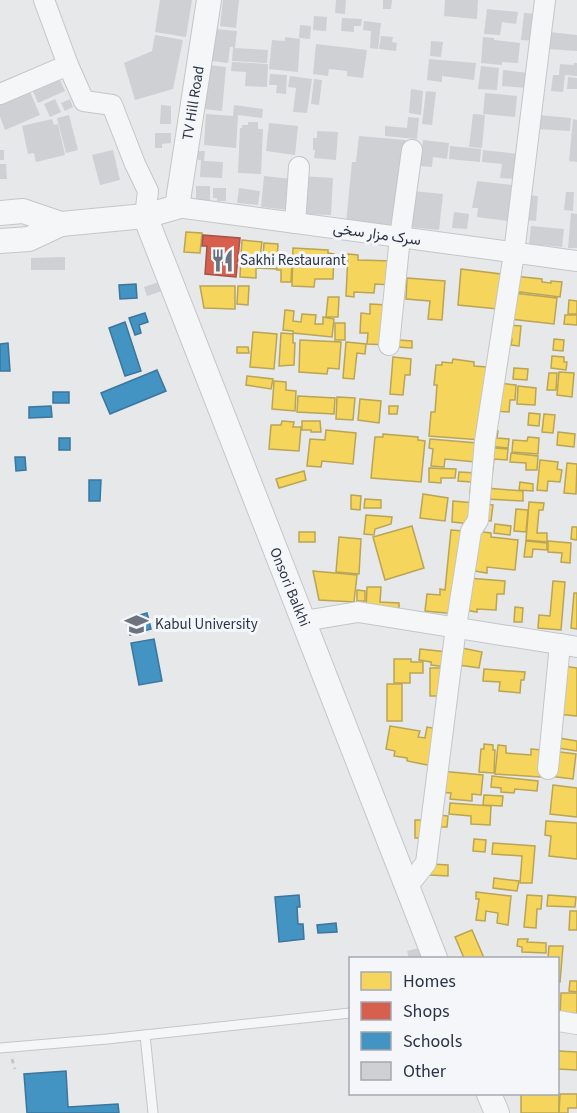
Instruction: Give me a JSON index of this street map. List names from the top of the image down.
{
  "streets": {
    "street": ["TV Hill Road", "سرک مزار سخی", "Onsori Balkhi"]
  },
  "crossings": [
    ["TV Hill Road", "سرک مزار سخی"]
  ],
  "places": {
    "restaurant": ["Sakhi Restaurant"],
    "school or university": ["Kabul University"]
  },
  "legend": [
    "Homes",
    "Shops",
    "Schools",
    "Other"
  ]
}
